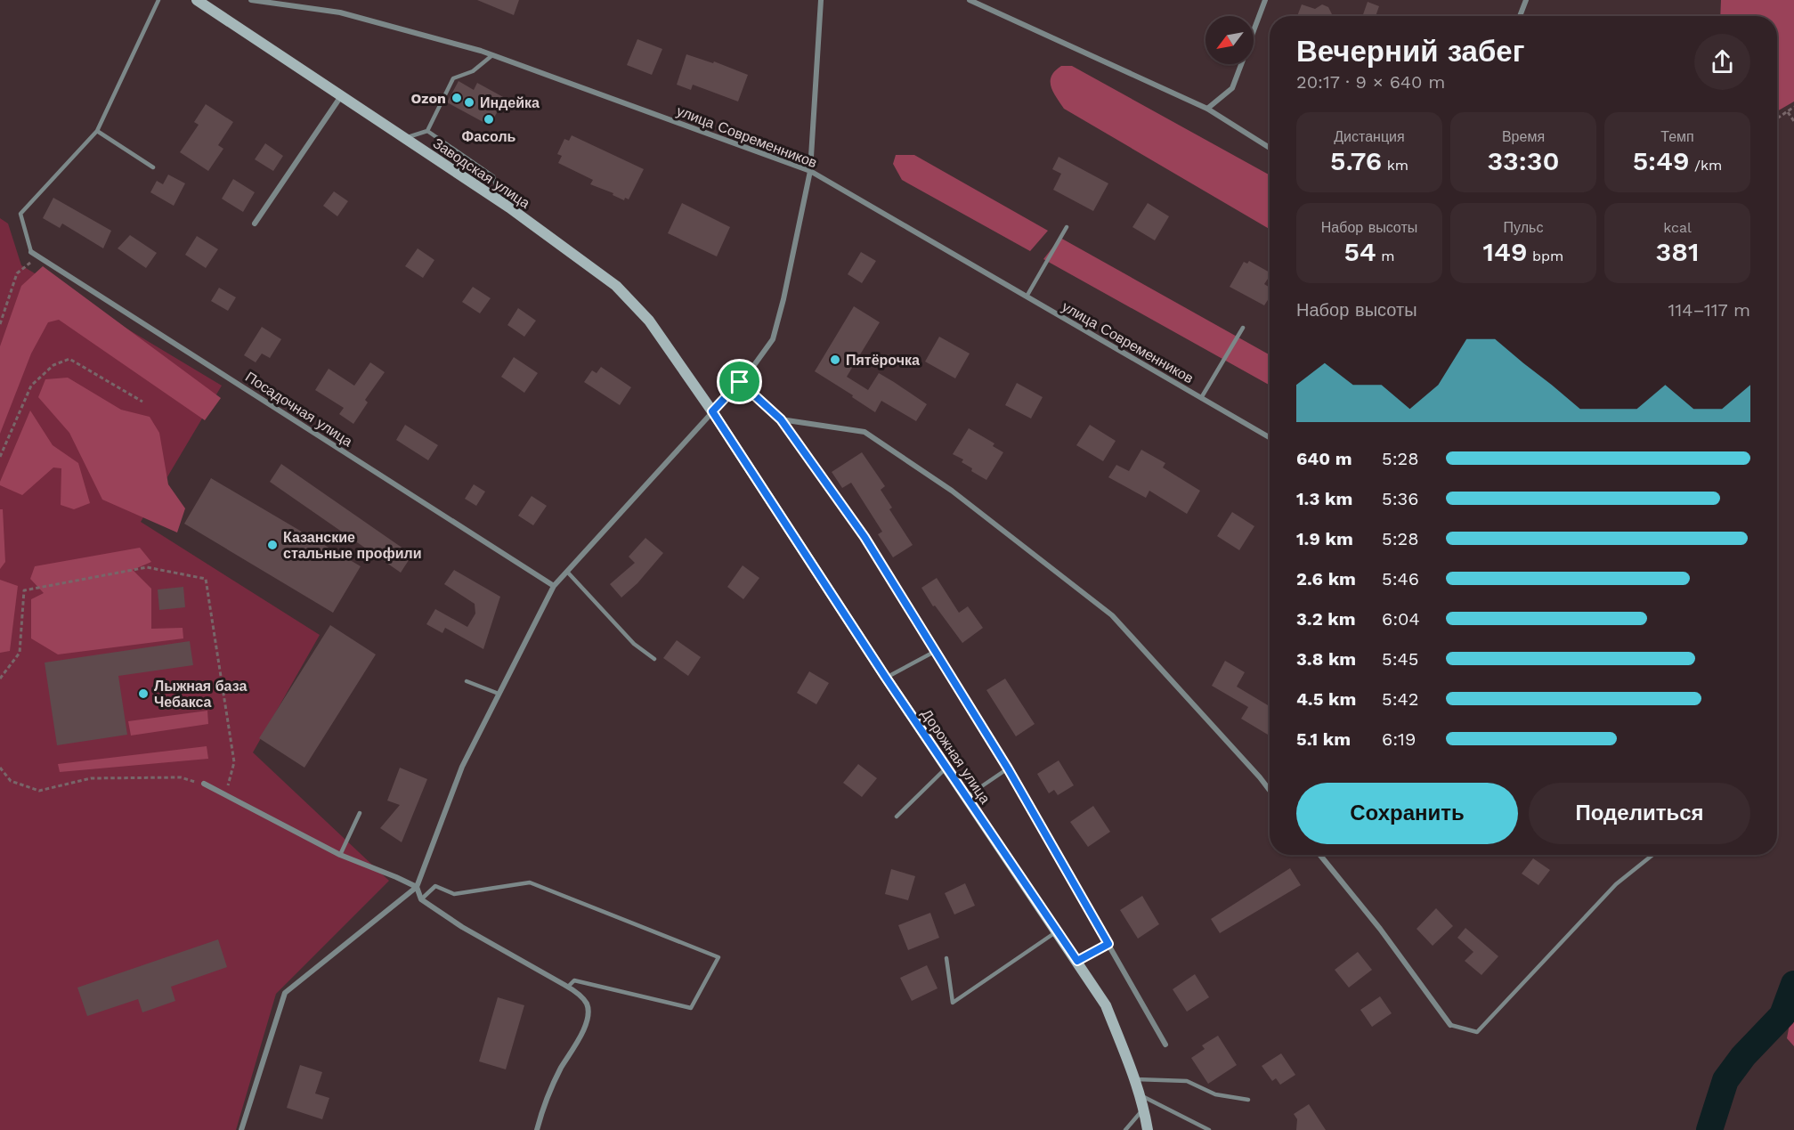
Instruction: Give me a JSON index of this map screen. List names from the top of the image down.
{
  "streets": {
    "street": [
      "улица Современников",
      "Заводская улица",
      "Посадочная улица",
      "Дорожная улица"
    ]
  },
  "crossings": [
    ["Заводская улица", "Дорожная улица"]
  ],
  "places": [
    "Ozon",
    "Индейка",
    "Фасоль",
    "Пятёрочка",
    "Казанские стальные профили",
    "Лыжная база Чебакса"
  ],
  "north": "bottom left",
  "page": {
    "heading": ["Вечерний забег", "20:17 · 9 × 640 m"],
    "stats": [
      ["Дистанция", "5.76 km"],
      ["Время", "33:30"],
      ["Темп", "5:49 /km"],
      ["Набор высоты", "54 m"],
      ["Пульс", "149 bpm"],
      ["kcal", "381"]
    ],
    "chart": ["Набор высоты", "114–117 m"],
    "list": [
      {
        "name": "640 m",
        "note": "5:28"
      },
      {
        "name": "1.3 km",
        "note": "5:36"
      },
      {
        "name": "1.9 km",
        "note": "5:28"
      },
      {
        "name": "2.6 km",
        "note": "5:46"
      },
      {
        "name": "3.2 km",
        "note": "6:04"
      },
      {
        "name": "3.8 km",
        "note": "5:45"
      },
      {
        "name": "4.5 km",
        "note": "5:42"
      },
      {
        "name": "5.1 km",
        "note": "6:19"
      }
    ],
    "buttons": ["Сохранить", "Поделиться"]
  }
}
